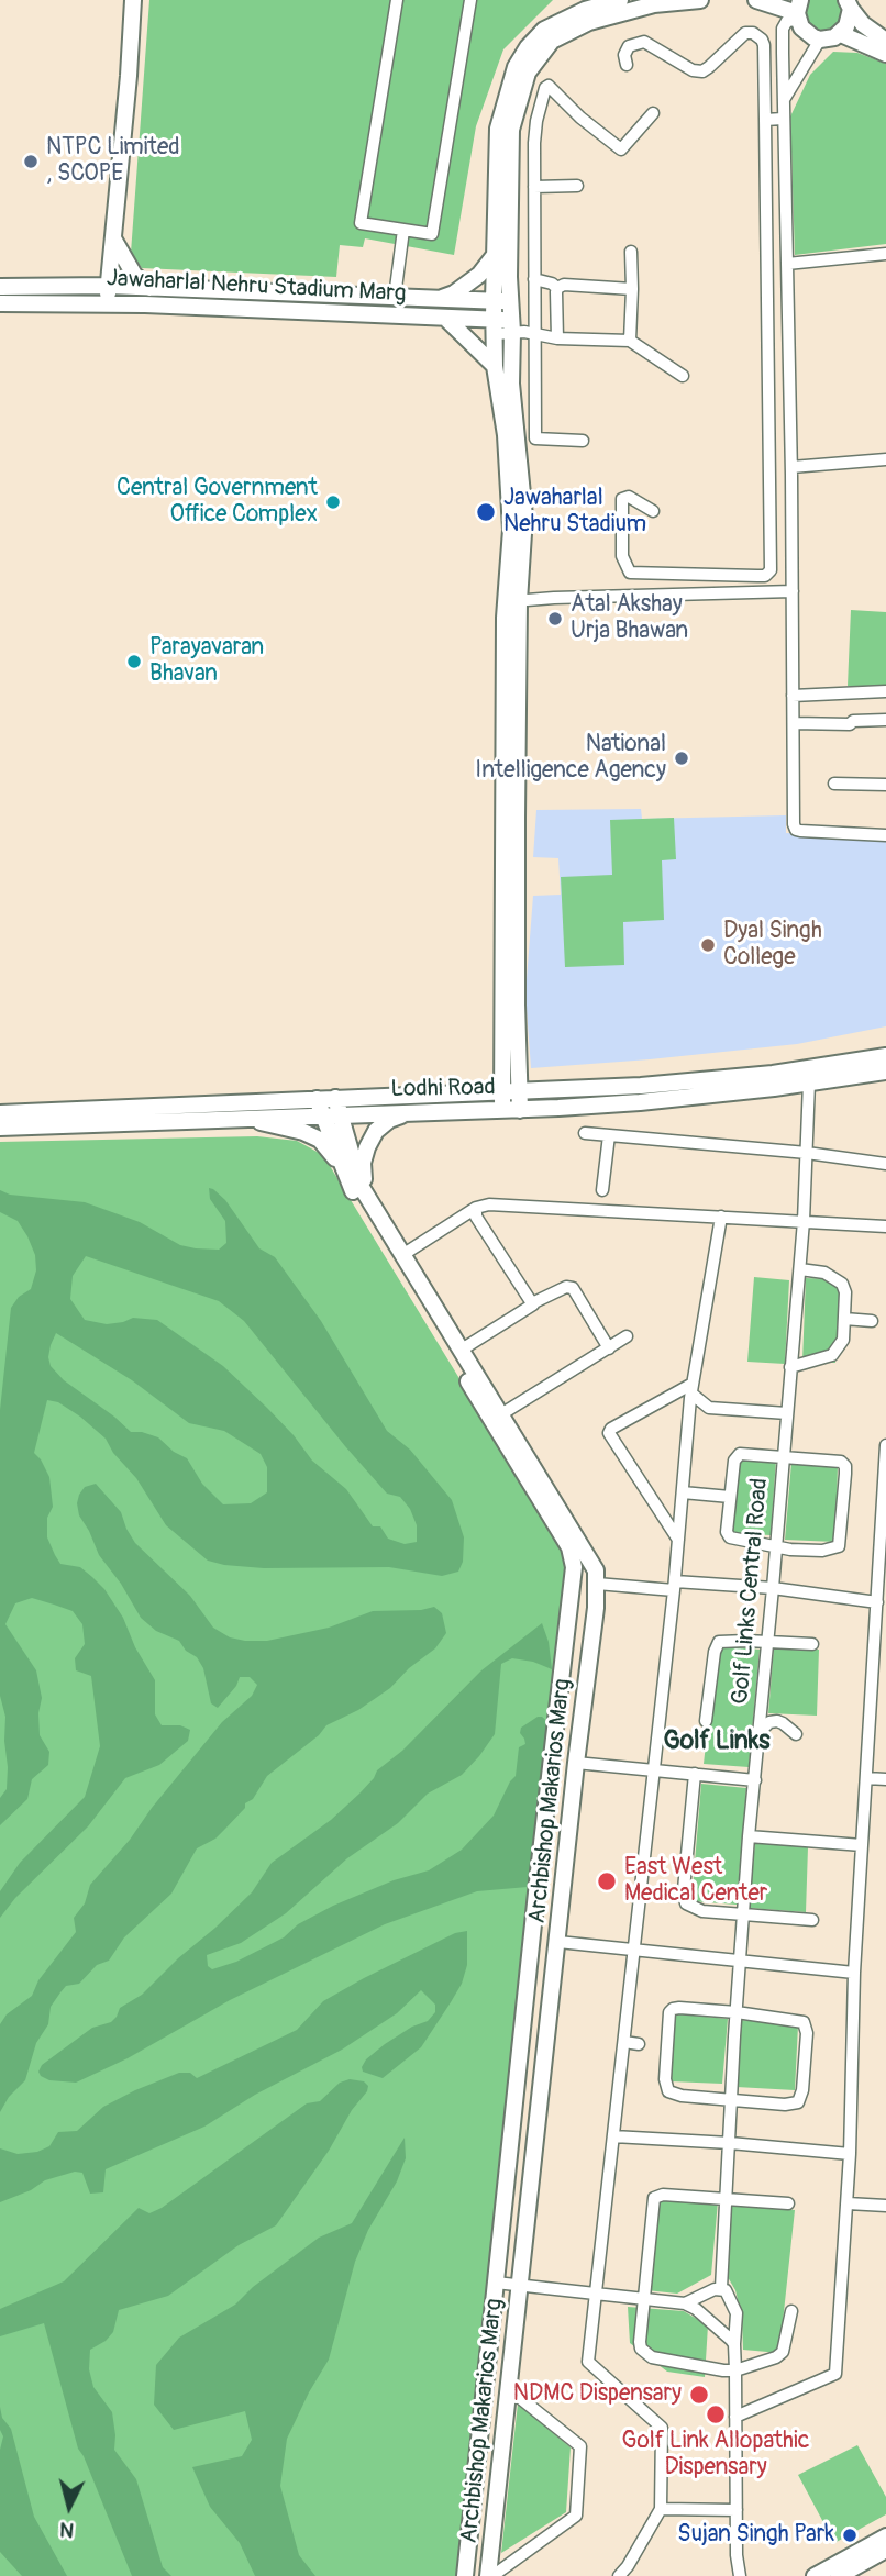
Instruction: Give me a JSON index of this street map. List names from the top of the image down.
{
  "streets": {
    "street": [
      "Jawaharlal Nehru Stadium Marg",
      "Lodhi Road",
      "Golf Links Central Road",
      "Archbishop Makarios Marg"
    ]
  },
  "crossings": [
    ["Lodhi Road", "Golf Links Central Road"],
    ["Lodhi Road", "Archbishop Makarios Marg"]
  ],
  "districts": ["Golf Links"],
  "places": [
    "NTPC Limited , SCOPE",
    "Central Government Office Complex",
    "Jawaharlal Nehru Stadium",
    "Atal Akshay Urja Bhawan",
    "Parayavaran Bhavan",
    "National Intelligence Agency",
    "Dyal Singh College",
    "East West Medical Center",
    "NDMC Dispensary",
    "Golf Link Allopathic Dispensary",
    "Sujan Singh Park"
  ],
  "north": "bottom"
}
